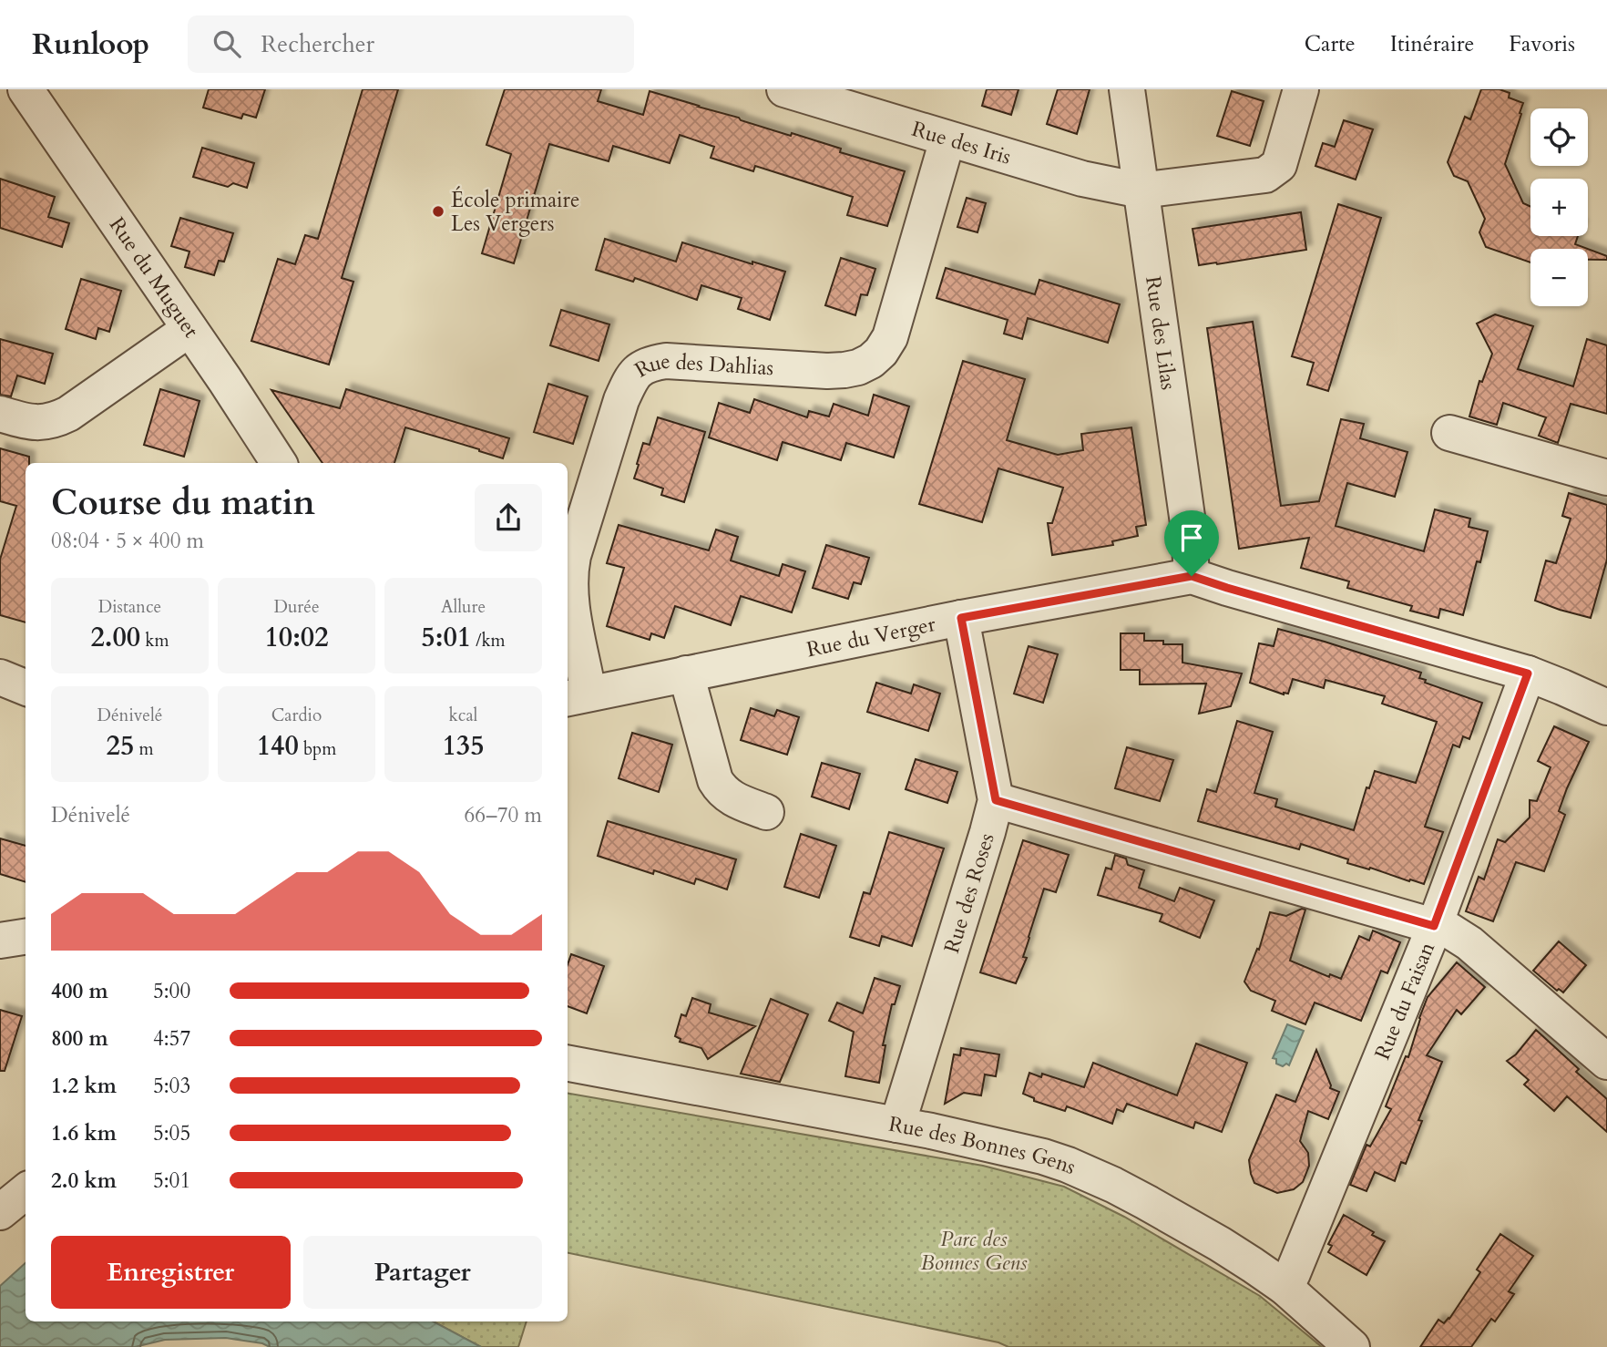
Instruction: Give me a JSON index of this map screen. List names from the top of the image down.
{
  "streets": {
    "street": [
      "Rue des Iris",
      "Rue du Muguet",
      "Rue des Lilas",
      "Rue des Dahlias",
      "Rue du Verger",
      "Rue des Roses",
      "Rue du Faisan",
      "Rue des Bonnes Gens"
    ]
  },
  "crossings": [
    ["Rue des Iris", "Rue des Lilas"],
    ["Rue des Iris", "Rue des Dahlias"],
    ["Rue des Lilas", "Rue du Verger"],
    ["Rue des Dahlias", "Rue du Verger"],
    ["Rue du Verger", "Rue des Roses"],
    ["Rue du Verger", "Rue du Faisan"],
    ["Rue des Roses", "Rue des Bonnes Gens"],
    ["Rue du Faisan", "Rue des Bonnes Gens"]
  ],
  "parks": ["Parc des Bonnes Gens"],
  "places": ["École primaire Les Vergers"],
  "page": {
    "header": "Runloop",
    "search": "Rechercher",
    "nav": ["Carte", "Itinéraire", "Favoris"],
    "map_buttons": ["+", "−"],
    "heading": ["Course du matin", "08:04 · 5 × 400 m"],
    "stats": [
      ["Distance", "2.00 km"],
      ["Durée", "10:02"],
      ["Allure", "5:01 /km"],
      ["Dénivelé", "25 m"],
      ["Cardio", "140 bpm"],
      ["kcal", "135"]
    ],
    "chart": ["Dénivelé", "66–70 m"],
    "list": [
      {
        "name": "400 m",
        "note": "5:00"
      },
      {
        "name": "800 m",
        "note": "4:57"
      },
      {
        "name": "1.2 km",
        "note": "5:03"
      },
      {
        "name": "1.6 km",
        "note": "5:05"
      },
      {
        "name": "2.0 km",
        "note": "5:01"
      }
    ],
    "buttons": ["Enregistrer", "Partager"]
  }
}
